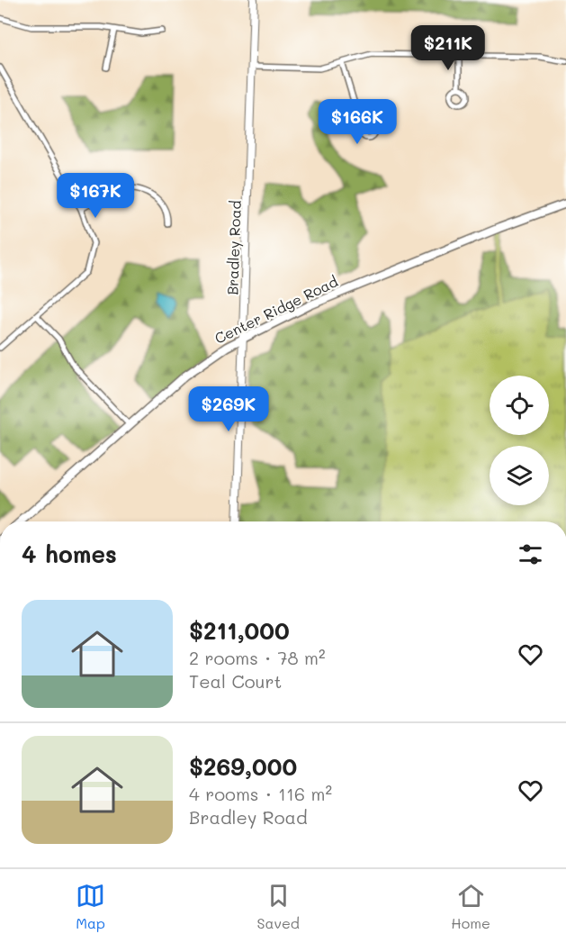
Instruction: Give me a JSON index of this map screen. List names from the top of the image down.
{
  "streets": {
    "main road": ["Center Ridge Road"],
    "street": ["Bradley Road"]
  },
  "crossings": [
    ["Bradley Road", "Center Ridge Road"]
  ],
  "page": {
    "price": [
      "$211K",
      "$166K",
      "$167K",
      "$269K"
    ],
    "heading": "4 homes",
    "list": [
      {
        "name": "$211,000",
        "note": "2 rooms · 78 m² · Teal Court"
      },
      {
        "name": "$269,000",
        "note": "4 rooms · 116 m² · Bradley Road"
      }
    ],
    "tabs": ["Map", "Saved", "Home"]
  }
}
